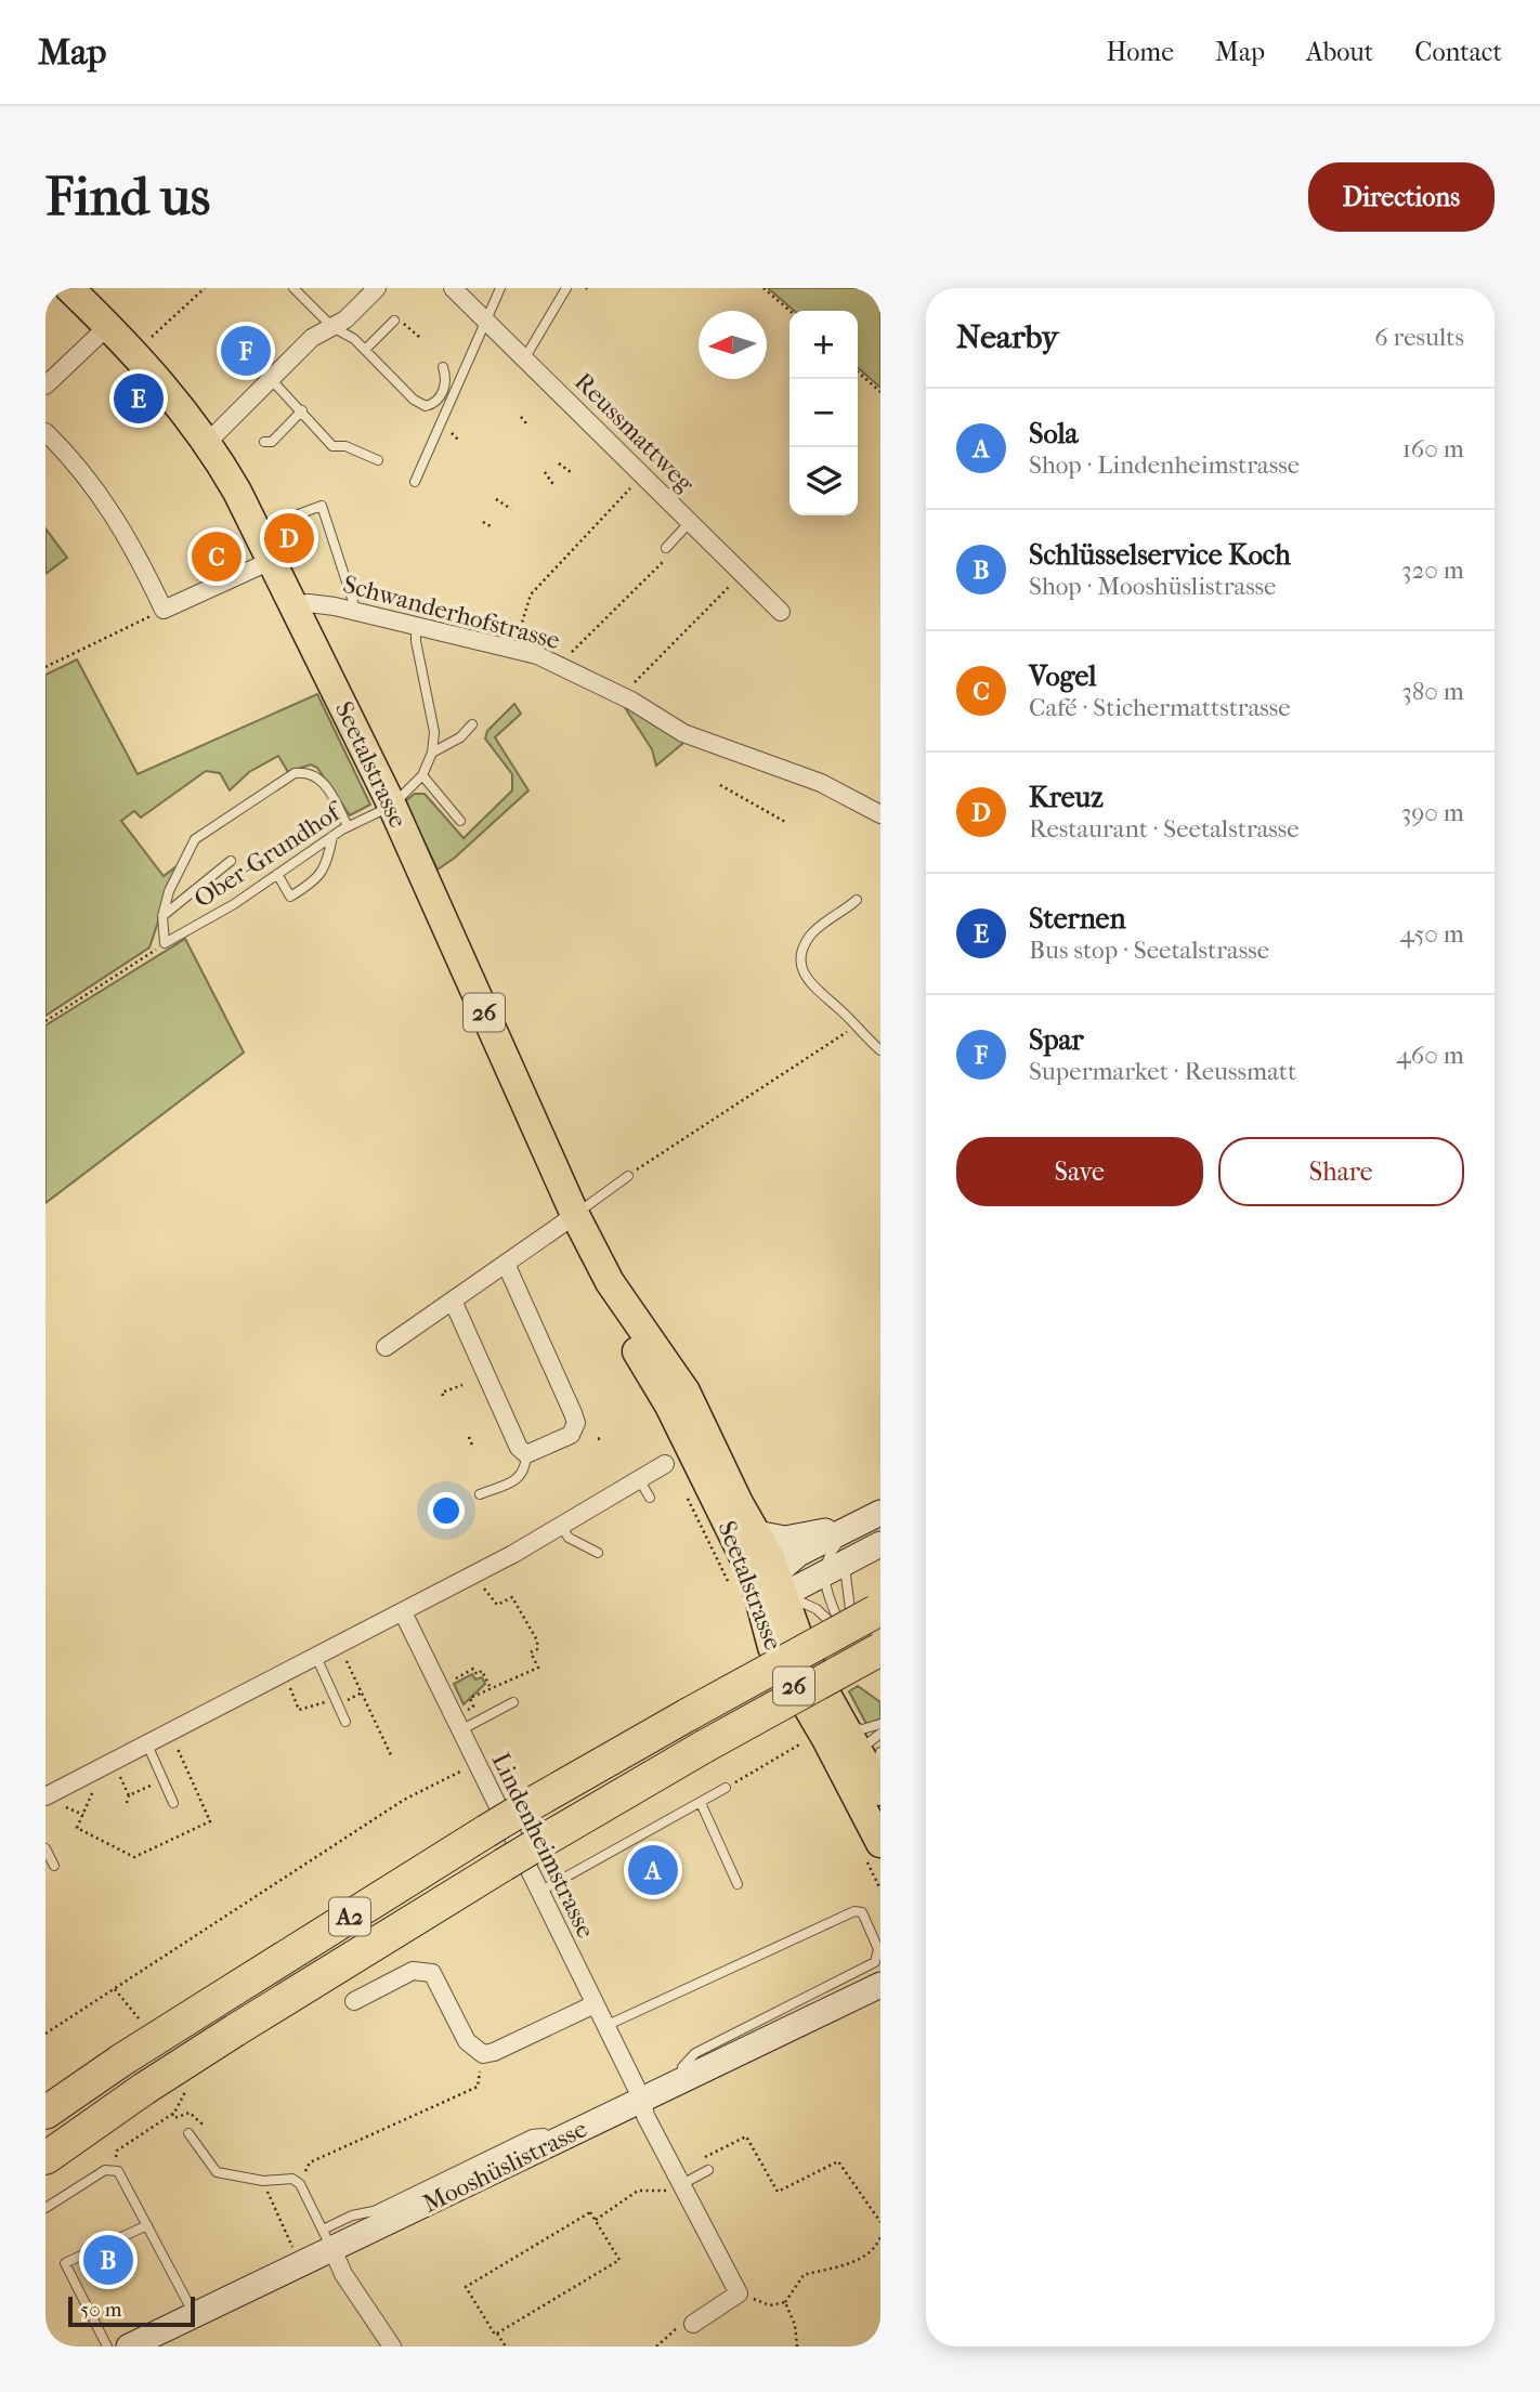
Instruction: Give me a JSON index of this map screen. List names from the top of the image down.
{
  "streets": {
    "highway": ["A2"],
    "main road": ["Seetalstrasse", "26"],
    "street": [
      "Reussmattweg",
      "Schwanderhofstrasse",
      "Lindenheimstrasse",
      "Mooshüslistrasse"
    ],
    "lane": ["Ober-Grundhof"]
  },
  "crossings": [
    ["Schwanderhofstrasse", "Seetalstrasse"],
    ["Seetalstrasse", "Ober-Grundhof"],
    ["Lindenheimstrasse", "Mooshüslistrasse"]
  ],
  "scale_bar": "50 m",
  "north": "left",
  "page": {
    "header": "Map",
    "nav": [
      "Home",
      "Map",
      "About",
      "Contact"
    ],
    "buttons": [
      "Directions",
      ["Save", "Share"]
    ],
    "title": "Find us",
    "heading": ["Nearby", "6 results"],
    "map_buttons": ["+", "−"],
    "pins": [
      "F",
      "E",
      "D",
      "C",
      "A",
      "B"
    ],
    "list": [
      {
        "mark": "A",
        "name": "Sola",
        "note": "Shop · Lindenheimstrasse",
        "value": "160 m"
      },
      {
        "mark": "B",
        "name": "Schlüsselservice Koch",
        "note": "Shop · Mooshüslistrasse",
        "value": "320 m"
      },
      {
        "mark": "C",
        "name": "Vogel",
        "note": "Café · Stichermattstrasse",
        "value": "380 m"
      },
      {
        "mark": "D",
        "name": "Kreuz",
        "note": "Restaurant · Seetalstrasse",
        "value": "390 m"
      },
      {
        "mark": "E",
        "name": "Sternen",
        "note": "Bus stop · Seetalstrasse",
        "value": "450 m"
      },
      {
        "mark": "F",
        "name": "Spar",
        "note": "Supermarket · Reussmatt",
        "value": "460 m"
      }
    ],
    "scale": "50 m"
  }
}
